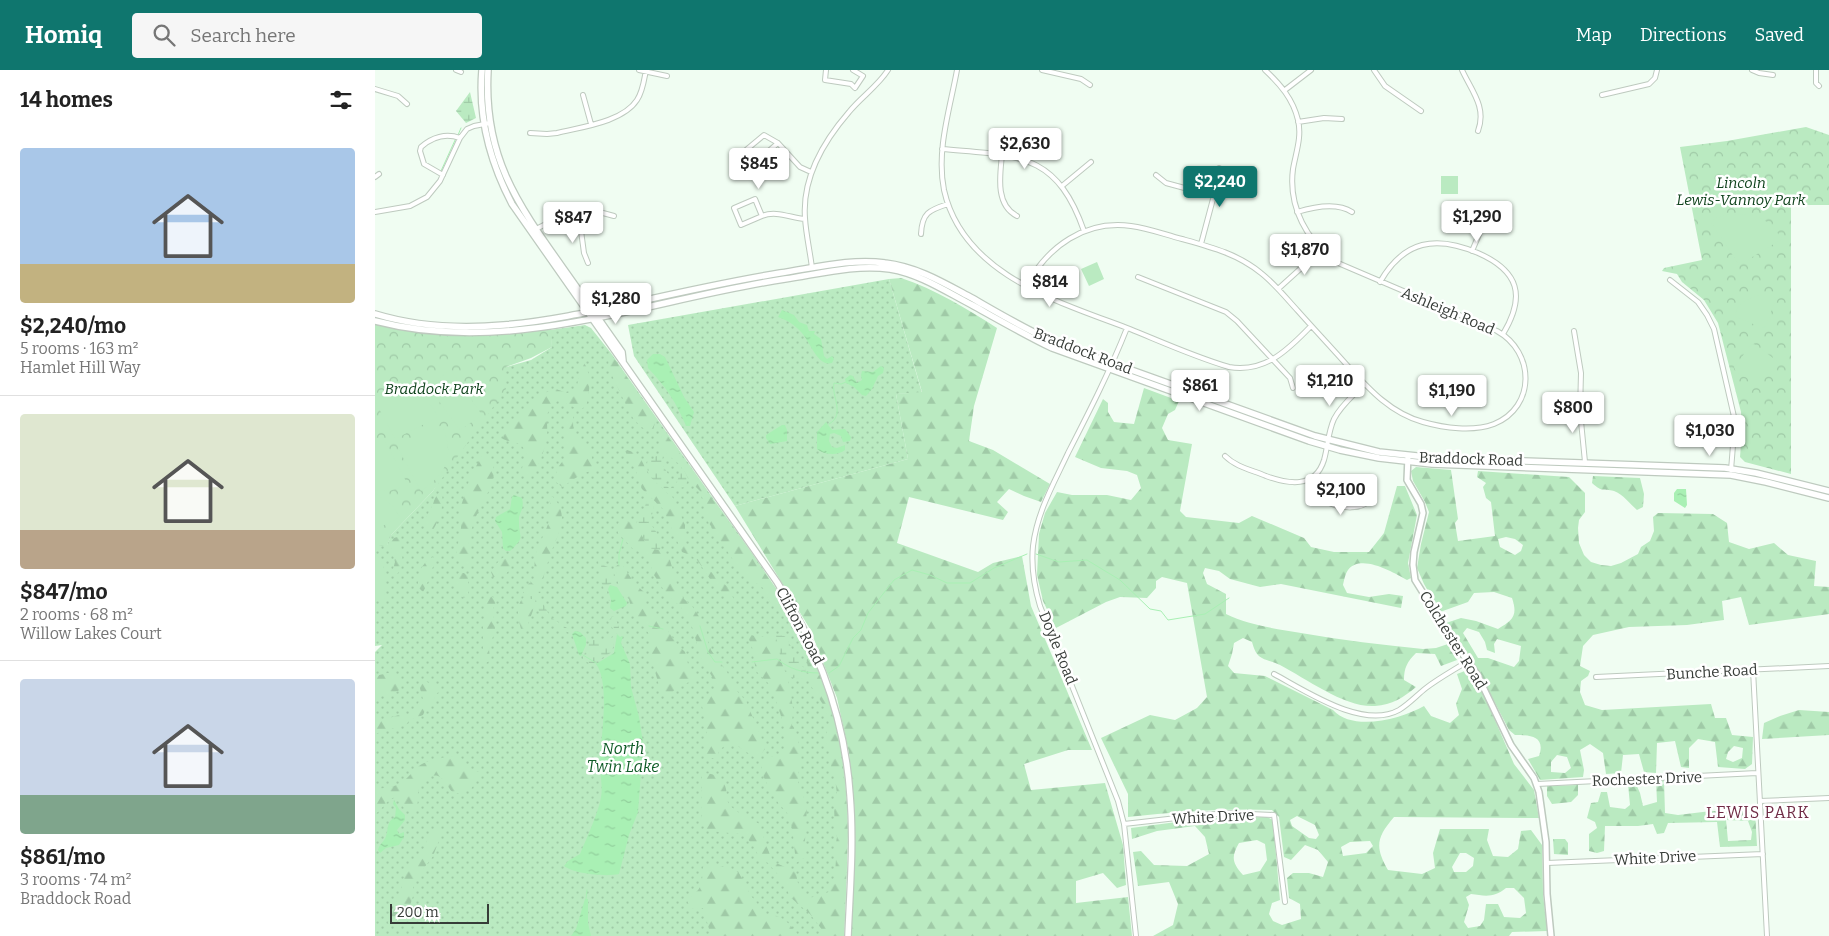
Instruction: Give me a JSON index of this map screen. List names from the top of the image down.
{
  "streets": {
    "main road": ["Braddock Road", "Clifton Road"],
    "street": [
      "Ashleigh Road",
      "Colchester Road",
      "Doyle Road",
      "Bunche Road",
      "Rochester Drive",
      "White Drive"
    ]
  },
  "crossings": [
    ["Braddock Road", "Clifton Road"],
    ["Braddock Road", "Colchester Road"],
    ["Braddock Road", "Doyle Road"],
    ["Colchester Road", "Rochester Drive"],
    ["Colchester Road", "White Drive"],
    ["Doyle Road", "White Drive"]
  ],
  "districts": ["LEWIS PARK"],
  "water": ["North Twin Lake"],
  "parks": ["Lincoln Lewis-Vannoy Park", "Braddock Park"],
  "scale_bar": "200 m",
  "page": {
    "header": "Homiq",
    "search": "Search here",
    "nav": ["Map", "Directions", "Saved"],
    "heading": "14 homes",
    "price": [
      "$2,630",
      "$845",
      "$2,240",
      "$1,290",
      "$847",
      "$1,870",
      "$814",
      "$1,280",
      "$1,210",
      "$861",
      "$1,190",
      "$800",
      "$1,030",
      "$2,100"
    ],
    "list": [
      {
        "name": "$2,240/mo",
        "note": "5 rooms · 163 m² · Hamlet Hill Way"
      },
      {
        "name": "$847/mo",
        "note": "2 rooms · 68 m² · Willow Lakes Court"
      },
      {
        "name": "$861/mo",
        "note": "3 rooms · 74 m² · Braddock Road"
      }
    ],
    "scale": "200 m"
  }
}
